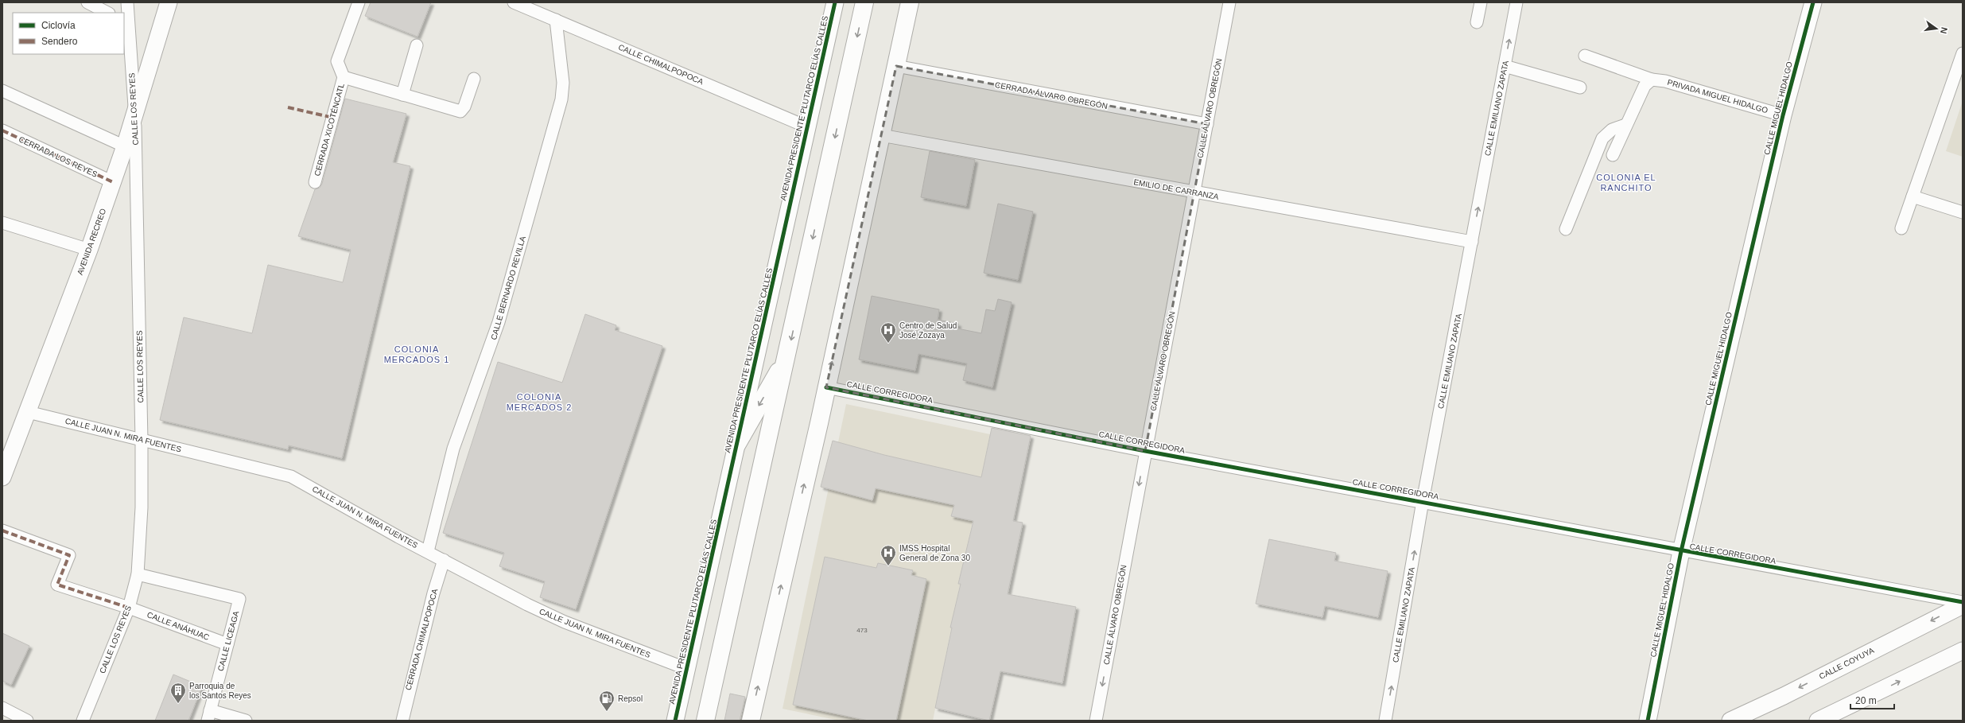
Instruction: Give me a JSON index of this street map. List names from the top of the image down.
{
  "streets": {
    "street": [
      "CALLE CHIMALPOPOCA",
      "CERRADA ÁLVARO OBREGÓN",
      "PRIVADA MIGUEL HIDALGO",
      "AVENIDA PRESIDENTE PLUTARCO ELÍAS CALLES",
      "CALLE ÁLVARO OBREGÓN",
      "CALLE EMILIANO ZAPATA",
      "CALLE MIGUEL HIDALGO",
      "CALLE LOS REYES",
      "CERRADA XICOTÉNCATL",
      "CERRADA LOS REYES",
      "EMILIO DE CARRANZA",
      "AVENIDA RECREO",
      "CALLE BERNARDO REVILLA",
      "CALLE CORREGIDORA",
      "CALLE JUAN N. MIRA FUENTES",
      "CALLE ANÁHUAC",
      "CERRADA CHIMALPOPOCA",
      "CALLE LICEAGA",
      "CALLE COYUYA"
    ]
  },
  "crossings": [
    ["CALLE CHIMALPOPOCA", "AVENIDA PRESIDENTE PLUTARCO ELÍAS CALLES"],
    ["CALLE CHIMALPOPOCA", "CALLE BERNARDO REVILLA"],
    ["CERRADA ÁLVARO OBREGÓN", "CALLE ÁLVARO OBREGÓN"],
    ["PRIVADA MIGUEL HIDALGO", "CALLE MIGUEL HIDALGO"],
    ["AVENIDA PRESIDENTE PLUTARCO ELÍAS CALLES", "CALLE JUAN N. MIRA FUENTES"],
    ["CALLE ÁLVARO OBREGÓN", "EMILIO DE CARRANZA"],
    ["CALLE ÁLVARO OBREGÓN", "CALLE CORREGIDORA"],
    ["CALLE EMILIANO ZAPATA", "EMILIO DE CARRANZA"],
    ["CALLE EMILIANO ZAPATA", "CALLE CORREGIDORA"],
    ["CALLE MIGUEL HIDALGO", "CALLE CORREGIDORA"],
    ["CALLE LOS REYES", "AVENIDA RECREO"],
    ["CALLE LOS REYES", "CALLE JUAN N. MIRA FUENTES"],
    ["CALLE LOS REYES", "CALLE ANÁHUAC"],
    ["CALLE LOS REYES", "CALLE LICEAGA"],
    ["CERRADA LOS REYES", "AVENIDA RECREO"],
    ["AVENIDA RECREO", "CALLE JUAN N. MIRA FUENTES"],
    ["CALLE BERNARDO REVILLA", "CALLE JUAN N. MIRA FUENTES"],
    ["CALLE JUAN N. MIRA FUENTES", "CERRADA CHIMALPOPOCA"],
    ["CALLE ANÁHUAC", "CALLE LICEAGA"]
  ],
  "one_way": ["CALLE ÁLVARO OBREGÓN", "CALLE EMILIANO ZAPATA"],
  "districts": ["COLONIA EL RANCHITO", "COLONIA MERCADOS 1", "COLONIA MERCADOS 2"],
  "places": {
    "hospital": ["Centro de Salud José Zozaya", "IMSS Hospital General de Zona 30"],
    "building": ["Parroquia de los Santos Reyes"],
    "fuel station": ["Repsol"]
  },
  "house_numbers": ["473"],
  "legend": ["Ciclovía", "Sendero"],
  "scale_bar": "20 m",
  "north": "right"
}
